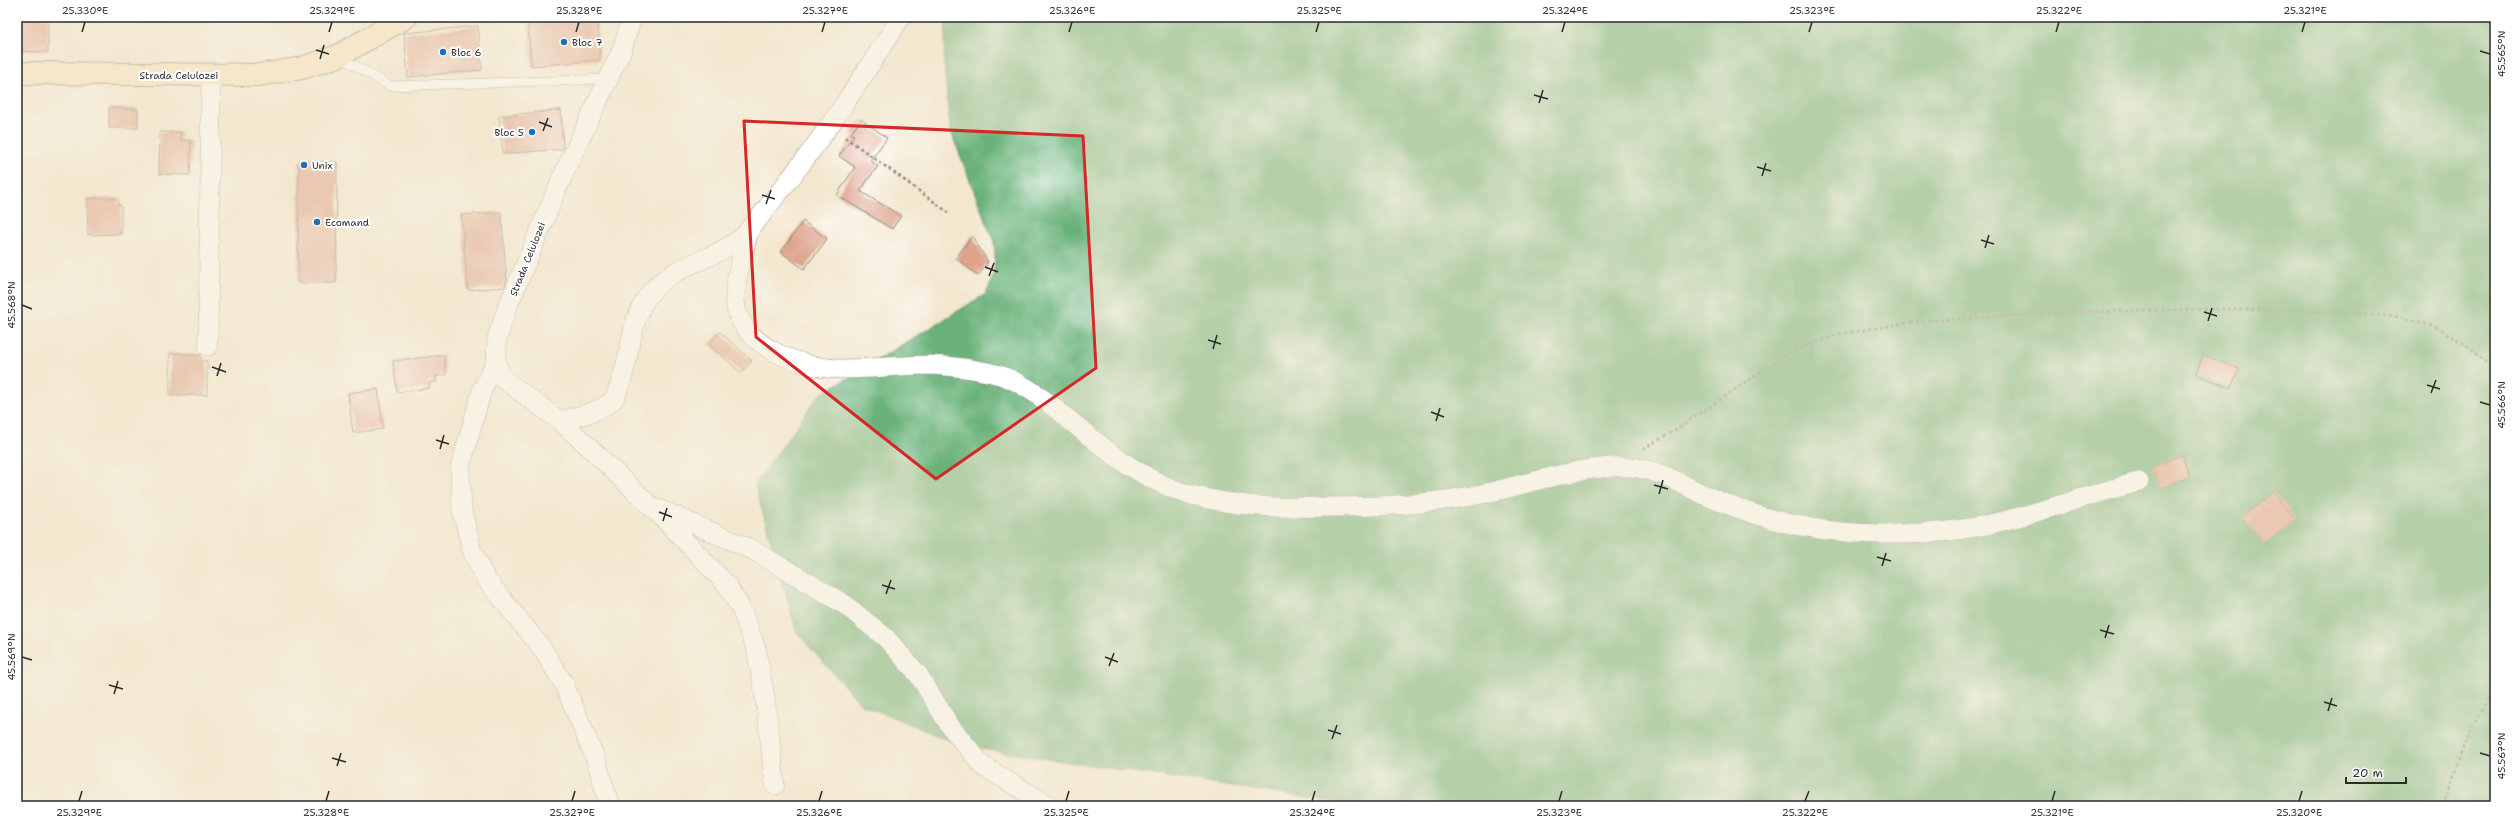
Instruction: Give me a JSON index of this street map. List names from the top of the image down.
{
  "streets": {
    "street": ["Strada Celulozei"]
  },
  "places": [
    "Bloc 7",
    "Bloc 6",
    "Bloc 5",
    "Unix",
    "Ecomand"
  ],
  "scale_bar": "20 m",
  "coordinates": [
    "25.330°E",
    "25.329°E",
    "25.328°E",
    "25.327°E",
    "25.326°E",
    "25.325°E",
    "25.324°E",
    "25.323°E",
    "25.322°E",
    "25.321°E",
    "45.565°N",
    "45.568°N",
    "45.566°N",
    "45.569°N",
    "45.567°N",
    "25.320°E"
  ]
}
